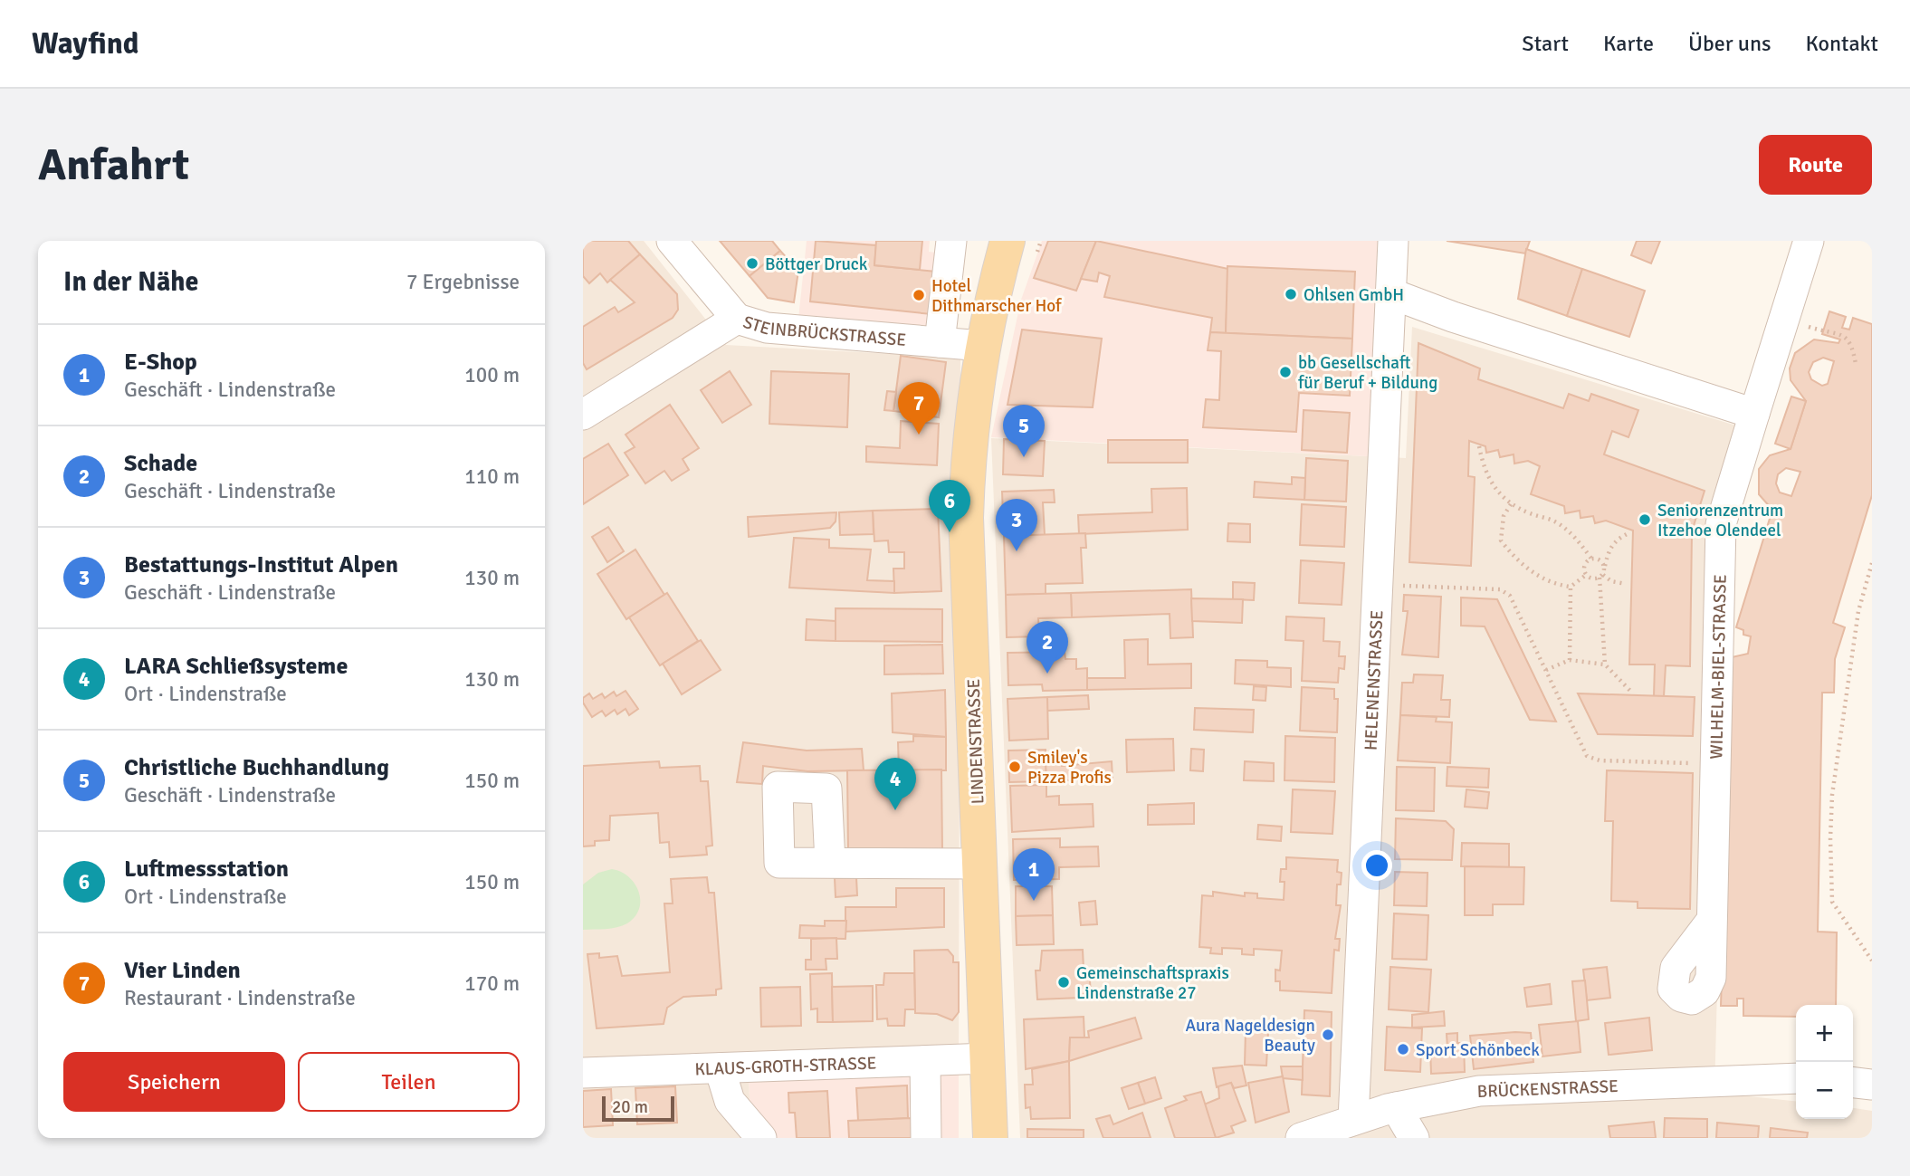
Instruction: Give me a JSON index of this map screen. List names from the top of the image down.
{
  "streets": {
    "main road": ["LINDENSTRASSE"],
    "street": [
      "STEINBRÜCKSTRASSE",
      "WILHELM-BIEL-STRASSE",
      "HELENENSTRASSE",
      "KLAUS-GROTH-STRASSE",
      "BRÜCKENSTRASSE"
    ]
  },
  "crossings": [
    ["STEINBRÜCKSTRASSE", "LINDENSTRASSE"],
    ["HELENENSTRASSE", "BRÜCKENSTRASSE"],
    ["LINDENSTRASSE", "KLAUS-GROTH-STRASSE"]
  ],
  "places": [
    "Böttger Druck",
    "Ohlsen GmbH",
    "Hotel Dithmarscher Hof",
    "bb Gesellschaft für Beruf + Bildung",
    "Seniorenzentrum Itzehoe Olendeel",
    "Smiley's Pizza Profis",
    "Gemeinschaftspraxis Lindenstraße 27",
    "Aura Nageldesign Beauty",
    "Sport Schönbeck"
  ],
  "scale_bar": "20 m",
  "page": {
    "header": "Wayfind",
    "nav": [
      "Start",
      "Karte",
      "Über uns",
      "Kontakt"
    ],
    "buttons": [
      "Route",
      ["Speichern", "Teilen"]
    ],
    "title": "Anfahrt",
    "heading": ["In der Nähe", "7 Ergebnisse"],
    "list": [
      {
        "mark": "1",
        "name": "E-Shop",
        "note": "Geschäft · Lindenstraße",
        "value": "100 m"
      },
      {
        "mark": "2",
        "name": "Schade",
        "note": "Geschäft · Lindenstraße",
        "value": "110 m"
      },
      {
        "mark": "3",
        "name": "Bestattungs-Institut Alpen",
        "note": "Geschäft · Lindenstraße",
        "value": "130 m"
      },
      {
        "mark": "4",
        "name": "LARA Schließsysteme",
        "note": "Ort · Lindenstraße",
        "value": "130 m"
      },
      {
        "mark": "5",
        "name": "Christliche Buchhandlung",
        "note": "Geschäft · Lindenstraße",
        "value": "150 m"
      },
      {
        "mark": "6",
        "name": "Luftmessstation",
        "note": "Ort · Lindenstraße",
        "value": "150 m"
      },
      {
        "mark": "7",
        "name": "Vier Linden",
        "note": "Restaurant · Lindenstraße",
        "value": "170 m"
      }
    ],
    "pins": [
      "7",
      "5",
      "6",
      "3",
      "2",
      "4",
      "1"
    ],
    "map_buttons": ["+", "−"],
    "scale": "20 m"
  }
}
